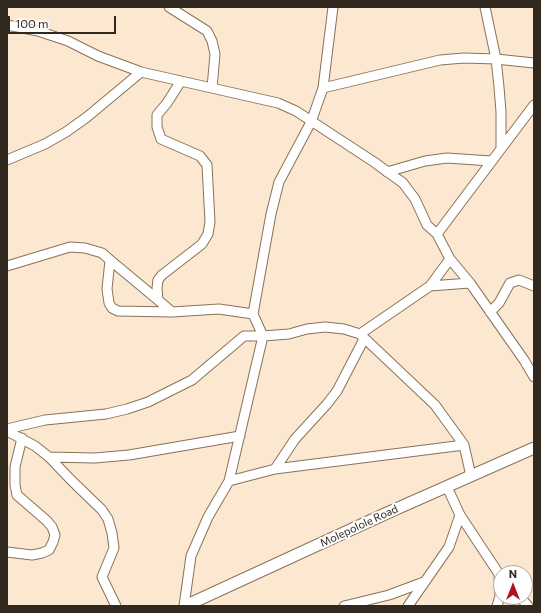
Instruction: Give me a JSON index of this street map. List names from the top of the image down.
{
  "streets": {
    "main road": ["Molepolole Road"]
  },
  "scale_bar": "100 m",
  "north": "top"
}
